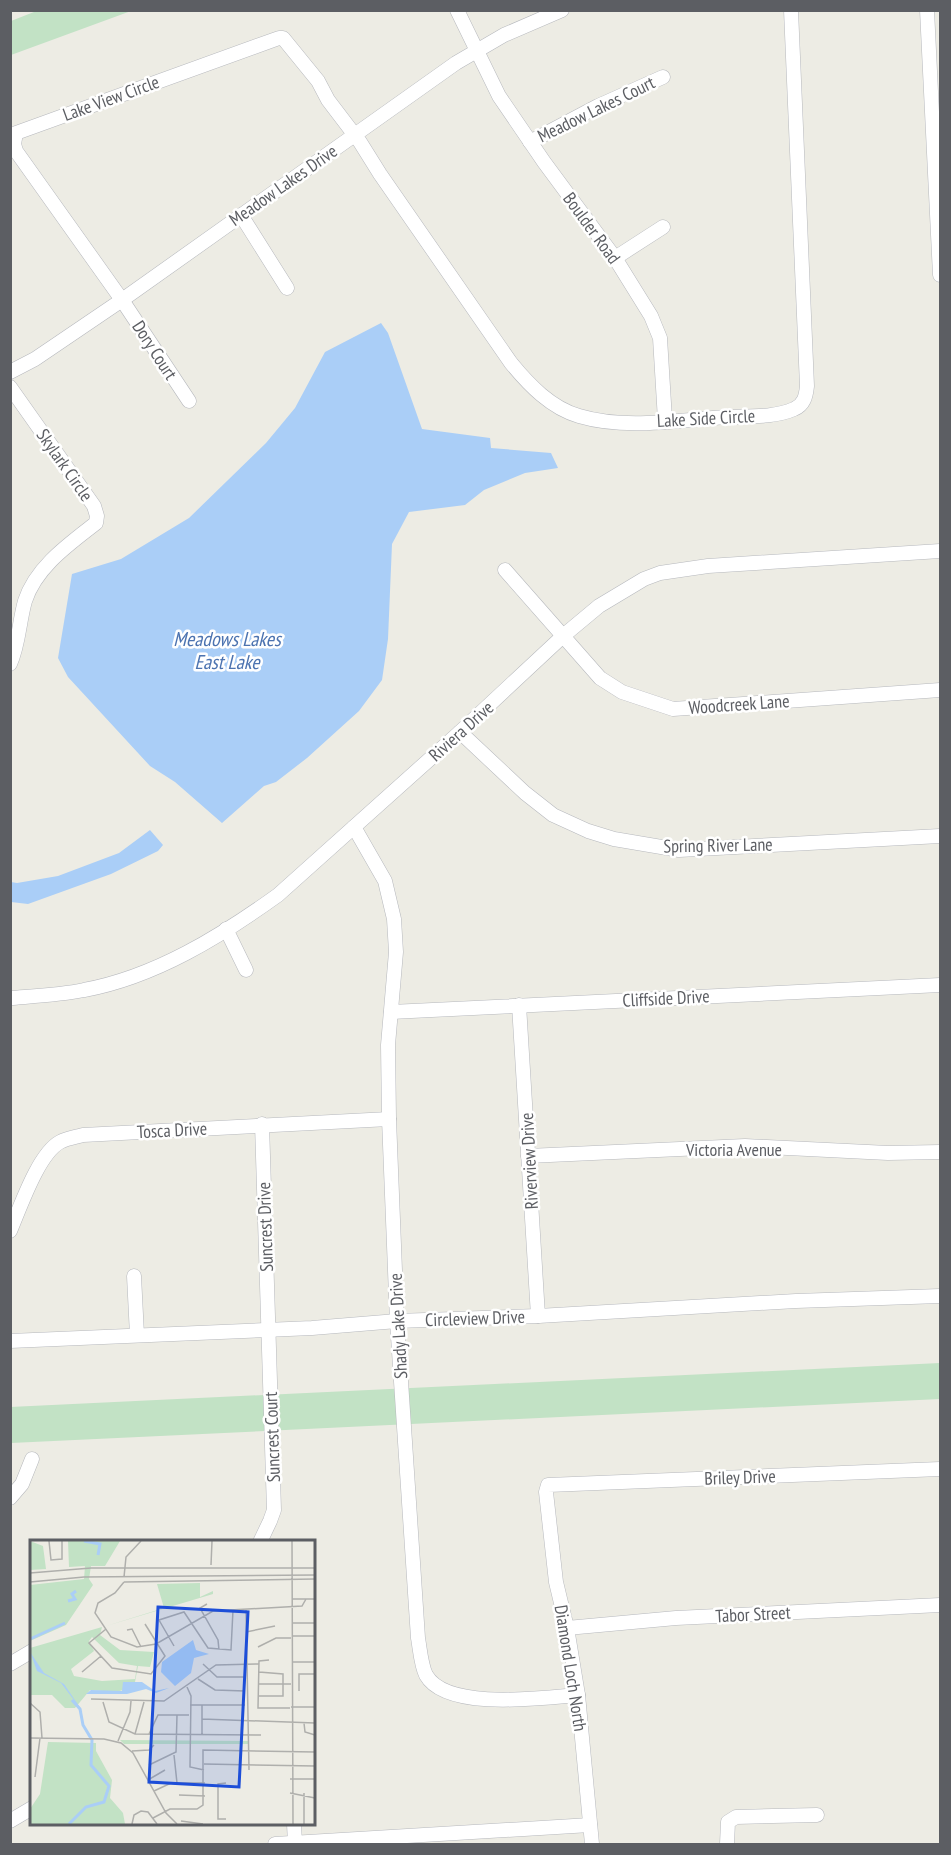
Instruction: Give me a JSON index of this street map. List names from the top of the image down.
{
  "streets": {
    "street": [
      "Lake View Circle",
      "Meadow Lakes Court",
      "Meadow Lakes Drive",
      "Boulder Road",
      "Dory Court",
      "Lake Side Circle",
      "Skylark Circle",
      "Woodcreek Lane",
      "Riviera Drive",
      "Spring River Lane",
      "Cliffside Drive",
      "Tosca Drive",
      "Victoria Avenue",
      "Riverview Drive",
      "Suncrest Drive",
      "Circleview Drive",
      "Shady Lake Drive",
      "Suncrest Court",
      "Briley Drive",
      "Tabor Street",
      "Diamond Loch North"
    ]
  },
  "crossings": [
    ["Lake View Circle", "Meadow Lakes Drive"],
    ["Lake View Circle", "Dory Court"],
    ["Lake View Circle", "Lake Side Circle"],
    ["Meadow Lakes Court", "Boulder Road"],
    ["Meadow Lakes Drive", "Boulder Road"],
    ["Meadow Lakes Drive", "Dory Court"],
    ["Meadow Lakes Drive", "Lake Side Circle"],
    ["Boulder Road", "Lake Side Circle"],
    ["Woodcreek Lane", "Riviera Drive"],
    ["Riviera Drive", "Spring River Lane"],
    ["Riviera Drive", "Shady Lake Drive"],
    ["Cliffside Drive", "Riverview Drive"],
    ["Cliffside Drive", "Shady Lake Drive"],
    ["Tosca Drive", "Suncrest Drive"],
    ["Tosca Drive", "Shady Lake Drive"],
    ["Victoria Avenue", "Riverview Drive"],
    ["Riverview Drive", "Circleview Drive"],
    ["Suncrest Drive", "Circleview Drive"],
    ["Suncrest Drive", "Suncrest Court"],
    ["Circleview Drive", "Shady Lake Drive"],
    ["Circleview Drive", "Suncrest Court"],
    ["Shady Lake Drive", "Diamond Loch North"],
    ["Briley Drive", "Diamond Loch North"],
    ["Tabor Street", "Diamond Loch North"]
  ],
  "water": ["Meadows Lakes East Lake"]
}
